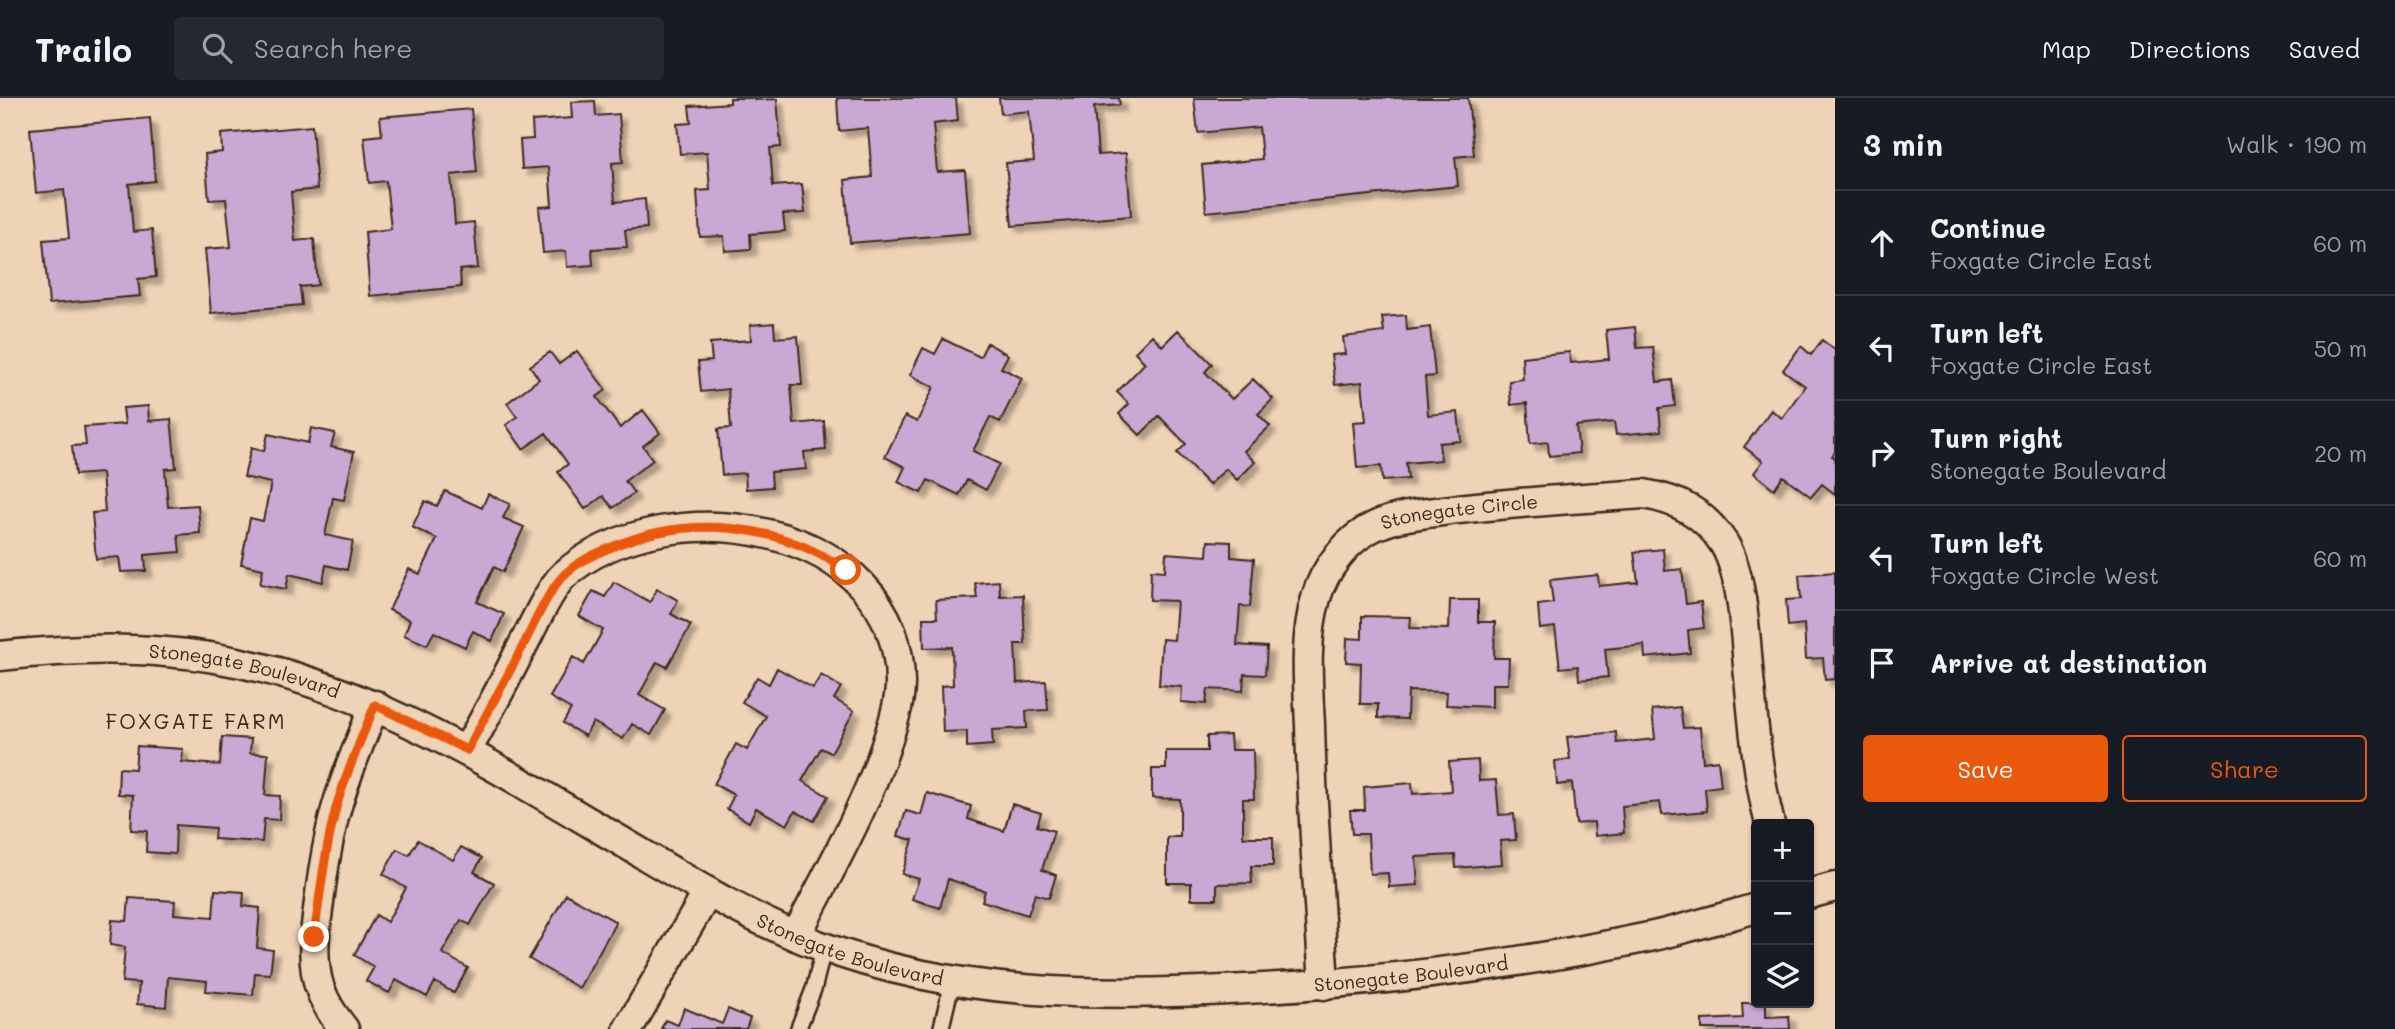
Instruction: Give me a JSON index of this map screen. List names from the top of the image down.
{
  "streets": {
    "street": ["Stonegate Circle", "Stonegate Boulevard"]
  },
  "crossings": [
    ["Stonegate Circle", "Stonegate Boulevard"]
  ],
  "districts": ["FOXGATE FARM"],
  "page": {
    "header": "Trailo",
    "search": "Search here",
    "nav": ["Map", "Directions", "Saved"],
    "heading": ["3 min", "Walk · 190 m"],
    "list": [
      ["Continue", "Foxgate Circle East", "60 m"],
      ["Turn left", "Foxgate Circle East", "50 m"],
      ["Turn right", "Stonegate Boulevard", "20 m"],
      ["Turn left", "Foxgate Circle West", "60 m"],
      "Arrive at destination"
    ],
    "buttons": ["Save", "Share"],
    "map_buttons": ["+", "−"]
  }
}
